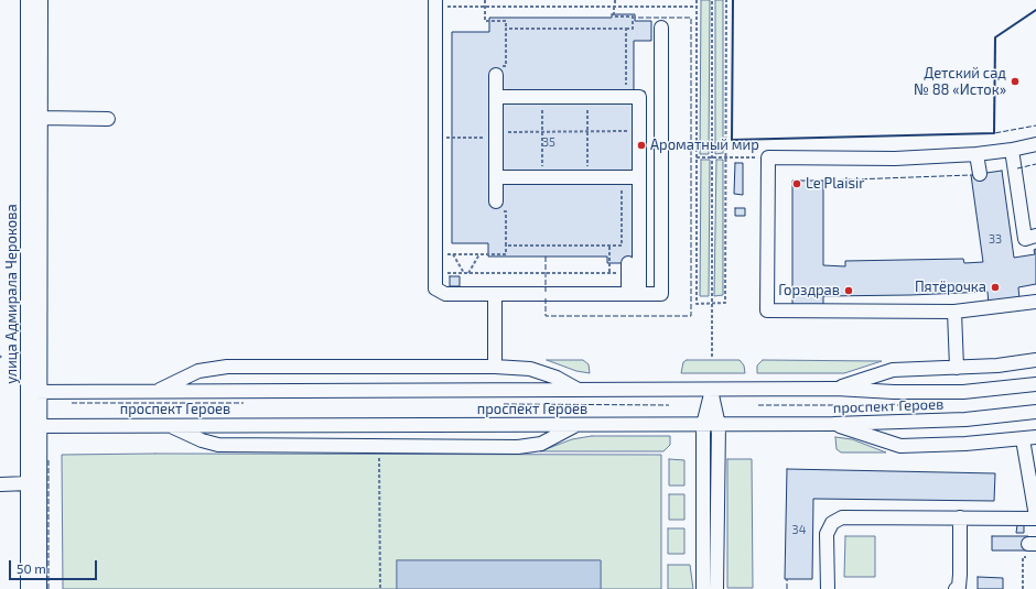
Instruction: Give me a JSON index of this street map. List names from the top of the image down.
{
  "streets": {
    "street": ["улица Адмирала Черокова", "проспект Героев"]
  },
  "crossings": [
    ["улица Адмирала Черокова", "проспект Героев"]
  ],
  "places": [
    "Детский сад № 88 «Исток»",
    "Ароматный мир",
    "Le Plaisir",
    "Пятёрочка",
    "Горздрав"
  ],
  "house_numbers": ["35", "33", "34"],
  "scale_bar": "50 m"
}
